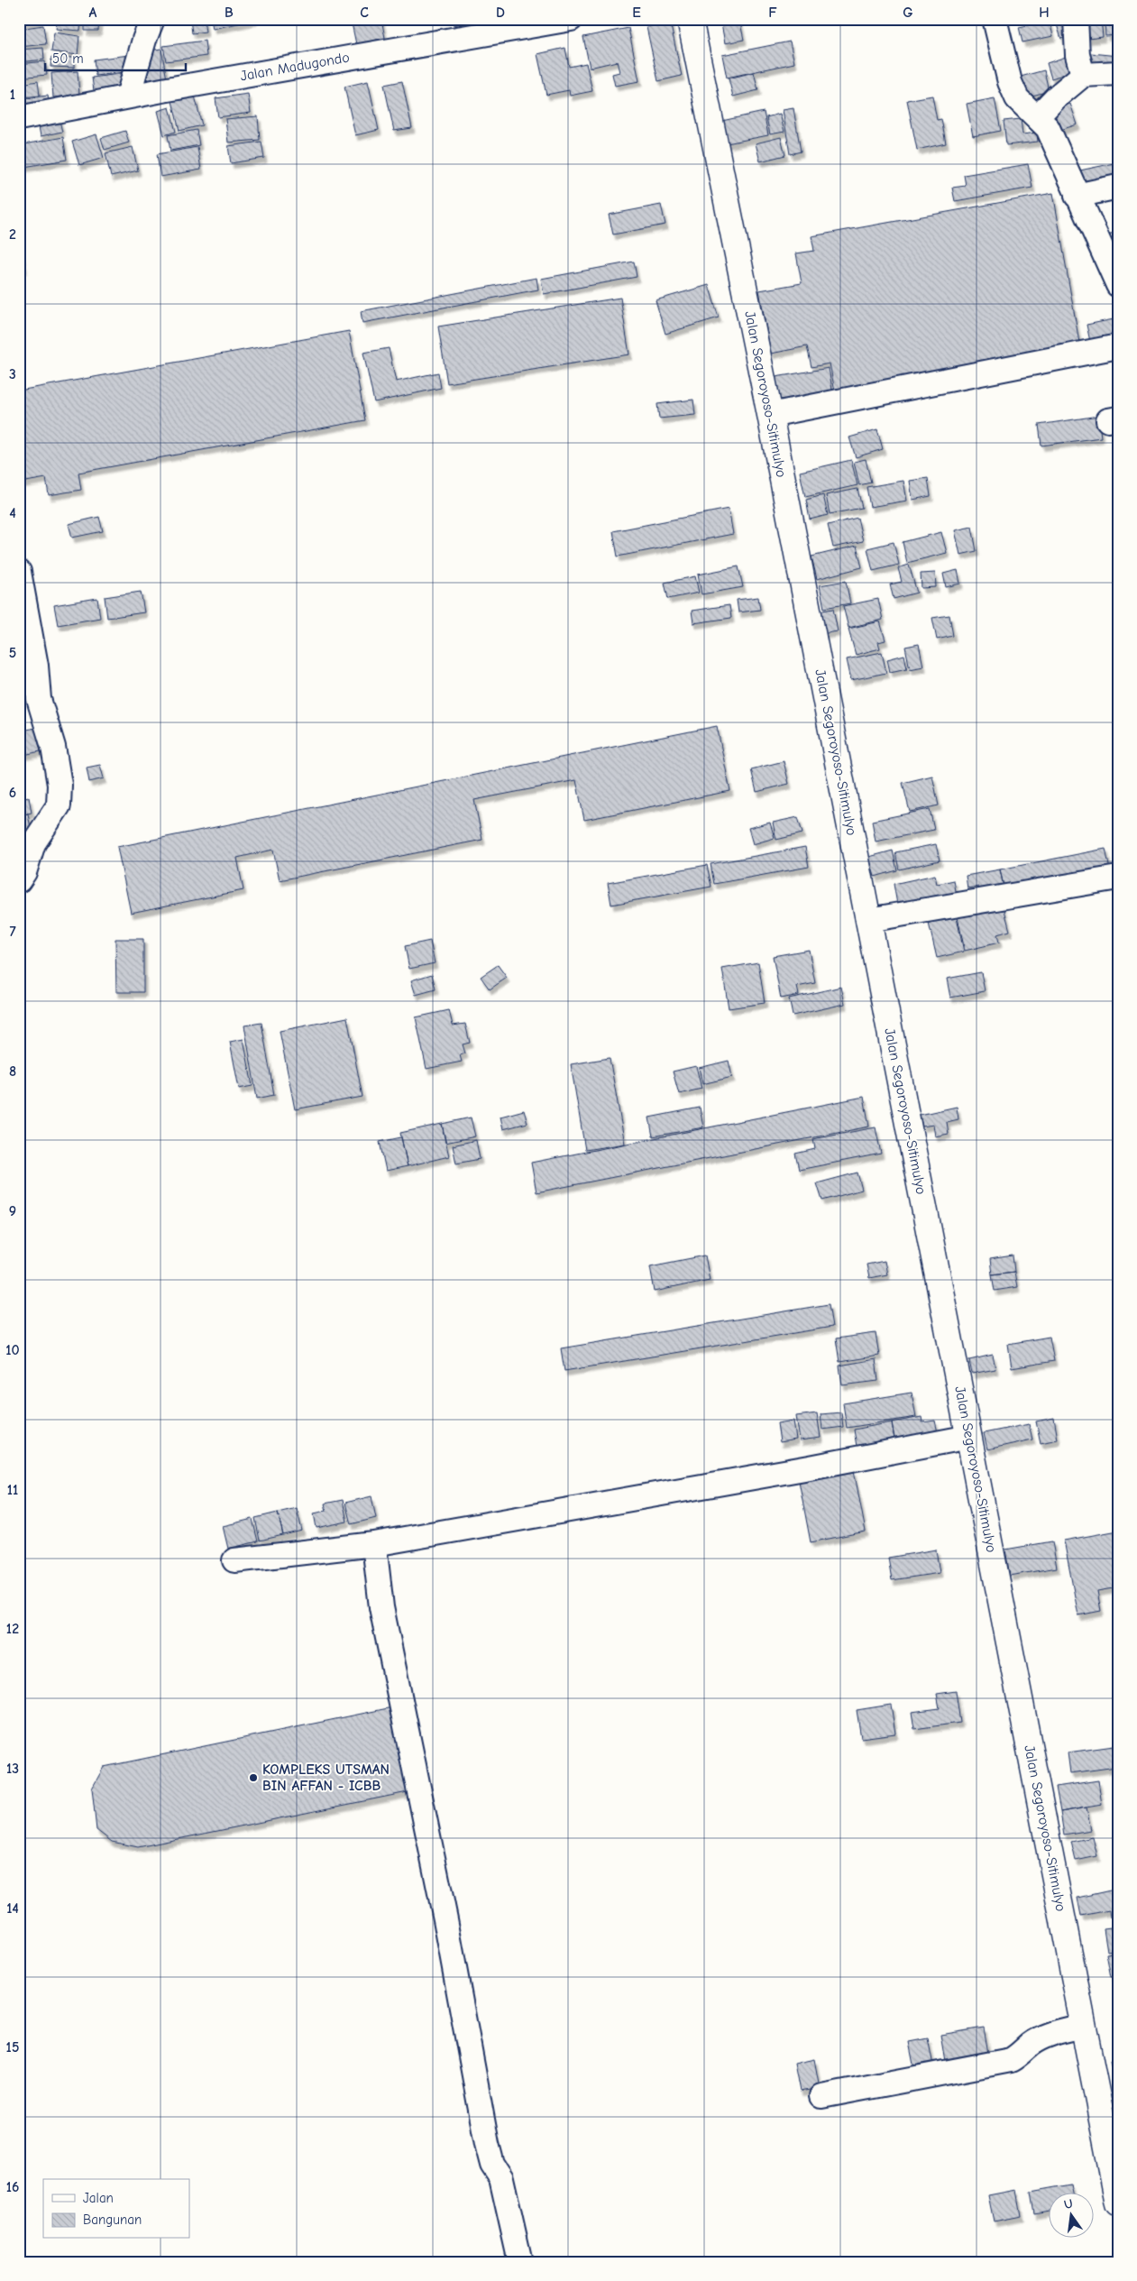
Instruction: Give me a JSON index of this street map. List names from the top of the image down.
{
  "streets": {
    "main road": ["Jalan Segoroyoso-Sitimulyo"],
    "street": ["Jalan Madugondo"]
  },
  "places": ["KOMPLEKS UTSMAN BIN AFFAN - ICBB"],
  "legend": ["Jalan", "Bangunan"],
  "scale_bar": "50 m",
  "north": "top",
  "grid": {
    "columns": [
      "A",
      "B",
      "C",
      "D",
      "E",
      "F",
      "G",
      "H"
    ],
    "rows": [
      "1",
      "2",
      "3",
      "4",
      "5",
      "6",
      "7",
      "8",
      "9",
      "10",
      "11",
      "12",
      "13",
      "14",
      "15",
      "16"
    ]
  }
}
